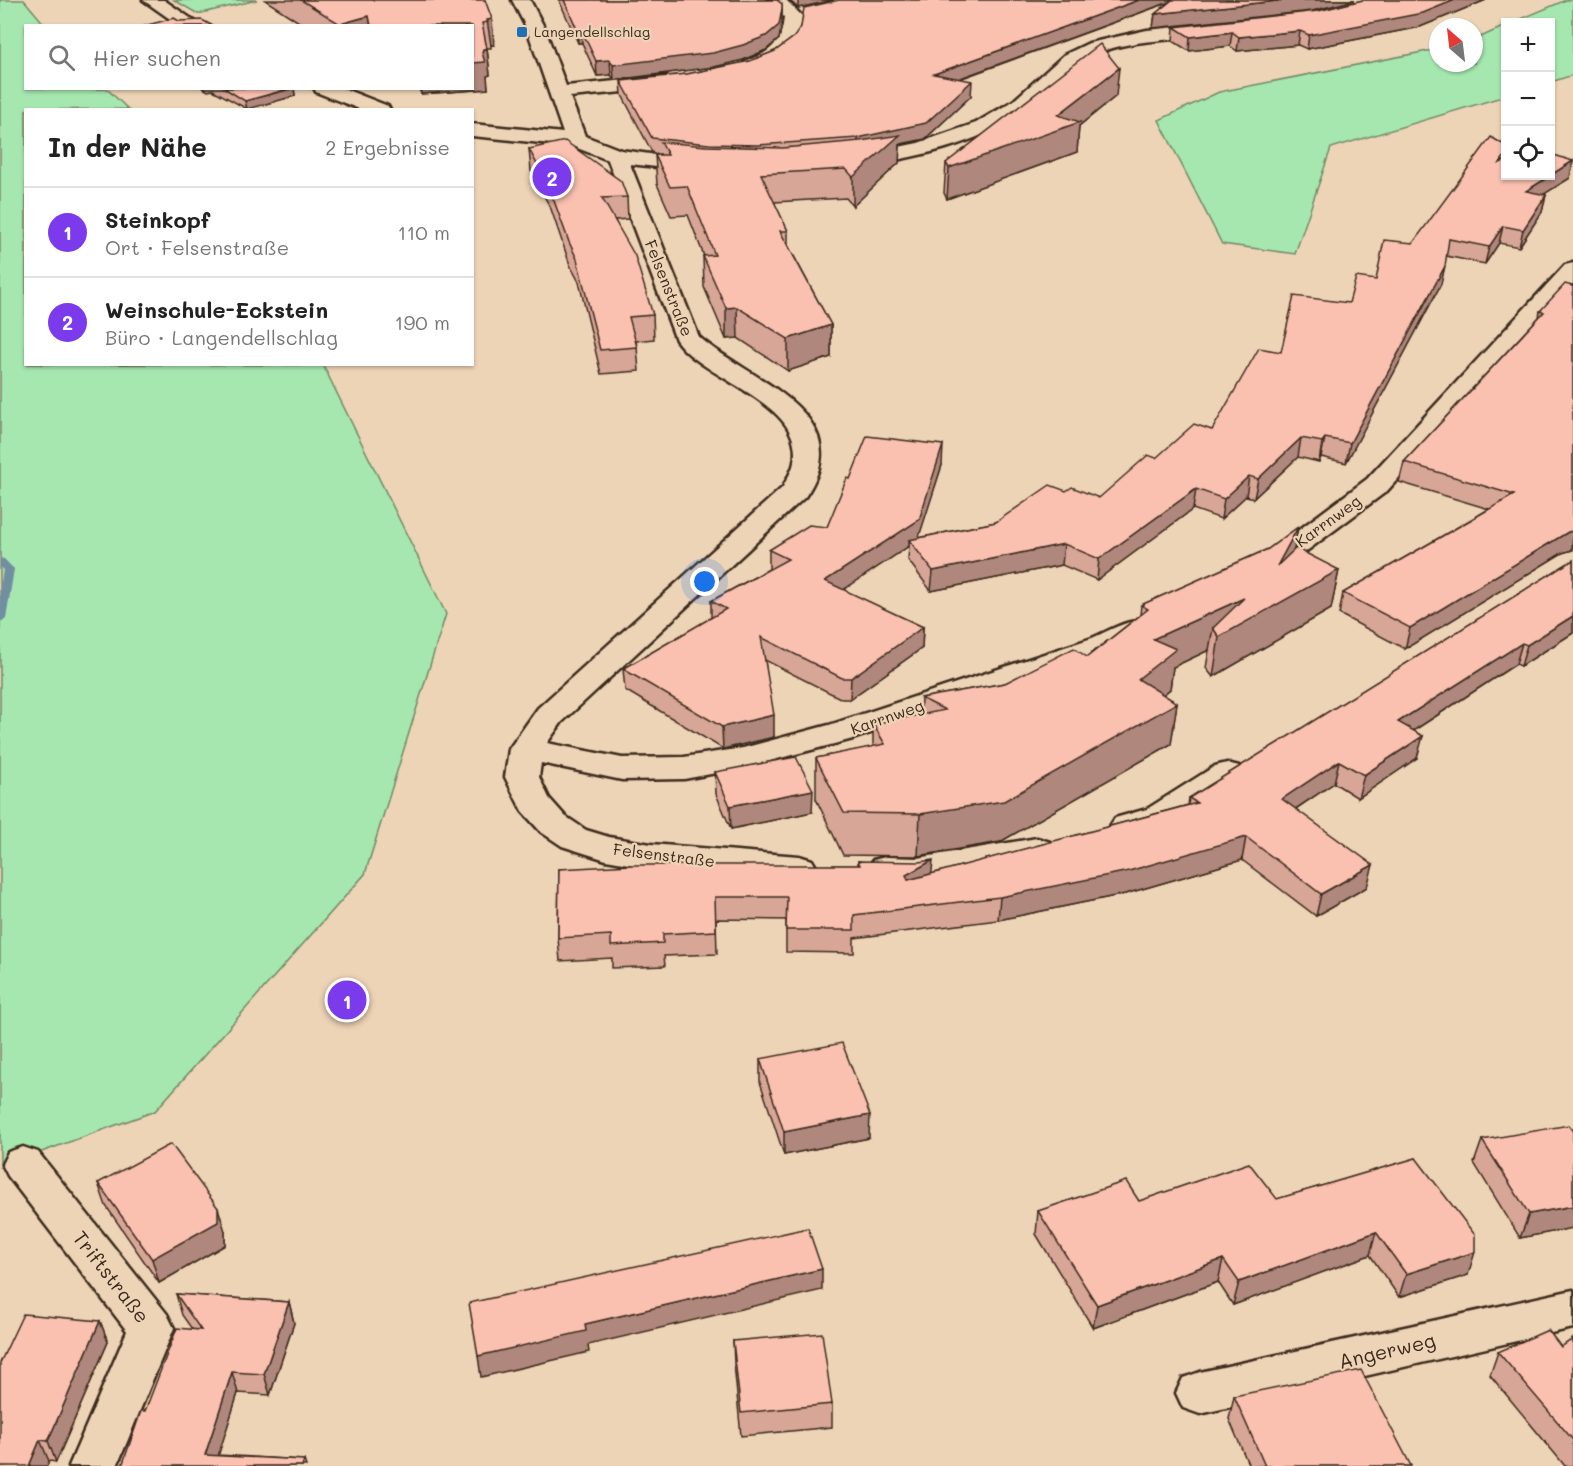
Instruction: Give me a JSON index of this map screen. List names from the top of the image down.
{
  "streets": {
    "street": [
      "Felsenstraße",
      "Karrnweg",
      "Triftstraße",
      "Angerweg"
    ]
  },
  "crossings": [
    ["Felsenstraße", "Karrnweg"]
  ],
  "places": {
    "transit": ["Langendellschlag"]
  },
  "north": "top left",
  "page": {
    "map_buttons": ["+", "−"],
    "search": "Hier suchen",
    "heading": ["In der Nähe", "2 Ergebnisse"],
    "pins": ["2", "1"],
    "list": [
      {
        "mark": "1",
        "name": "Steinkopf",
        "note": "Ort · Felsenstraße",
        "value": "110 m"
      },
      {
        "mark": "2",
        "name": "Weinschule-Eckstein",
        "note": "Büro · Langendellschlag",
        "value": "190 m"
      }
    ]
  }
}
